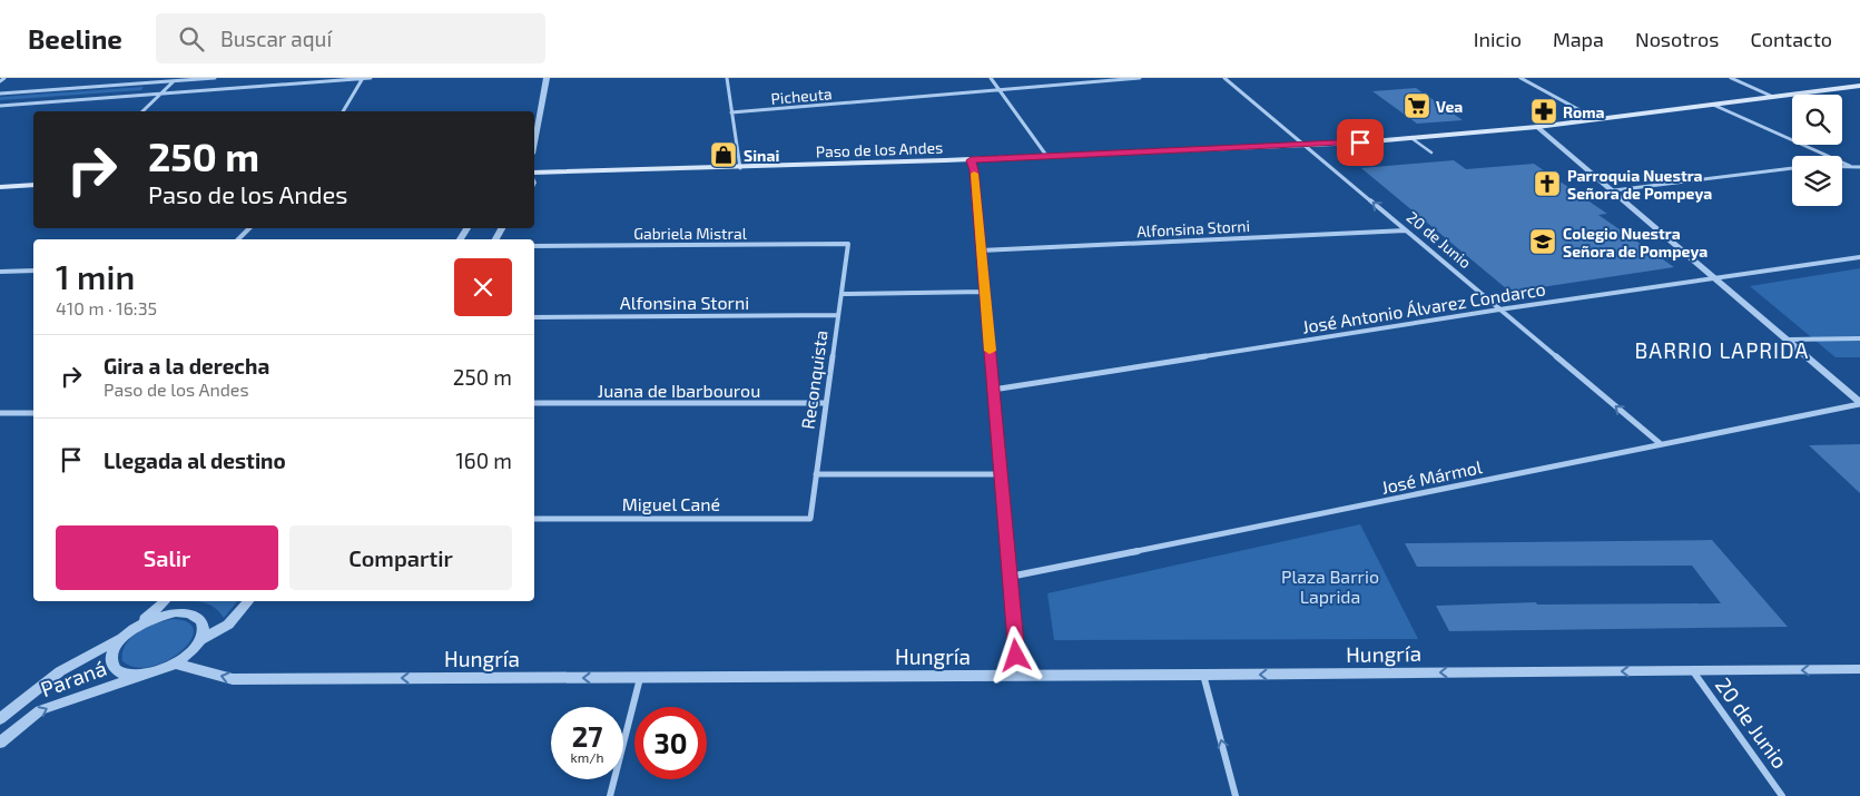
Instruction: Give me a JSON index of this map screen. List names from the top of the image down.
{
  "streets": {
    "main road": ["Paso de los Andes"],
    "street": [
      "Picheuta",
      "Alfonsina Storni",
      "Gabriela Mistral",
      "20 de Junio",
      "José Antonio Álvarez Condarco",
      "Reconquista",
      "Juana de Ibarbourou",
      "José Mármol",
      "Miguel Cané",
      "Hungría",
      "Paraná"
    ]
  },
  "crossings": [
    ["Paso de los Andes", "20 de Junio"],
    ["Alfonsina Storni", "20 de Junio"],
    ["Alfonsina Storni", "Reconquista"],
    ["Gabriela Mistral", "Reconquista"],
    ["20 de Junio", "José Antonio Álvarez Condarco"],
    ["20 de Junio", "José Mármol"],
    ["20 de Junio", "Hungría"],
    ["Reconquista", "Juana de Ibarbourou"],
    ["Reconquista", "Miguel Cané"]
  ],
  "one_way": ["20 de Junio", "Hungría"],
  "districts": ["BARRIO LAPRIDA"],
  "parks": ["Plaza Barrio Laprida"],
  "places": {
    "supermarket": ["Vea"],
    "pharmacy": ["Roma"],
    "shop": ["Sinai"],
    "church": ["Parroquia Nuestra Señora de Pompeya"],
    "school or university": ["Colegio Nuestra Señora de Pompeya"]
  },
  "page": {
    "header": "Beeline",
    "search": "Buscar aquí",
    "nav": [
      "Inicio",
      "Mapa",
      "Nosotros",
      "Contacto"
    ],
    "turn": ["250 m", "Paso de los Andes"],
    "heading": ["1 min", "410 m · 16:35"],
    "list": [
      {
        "name": "Gira a la derecha",
        "note": "Paso de los Andes",
        "value": "250 m"
      },
      {
        "name": "Llegada al destino",
        "value": "160 m"
      }
    ],
    "buttons": ["Salir", "Compartir"],
    "speed": "27 km/h",
    "limit": "30"
  }
}
